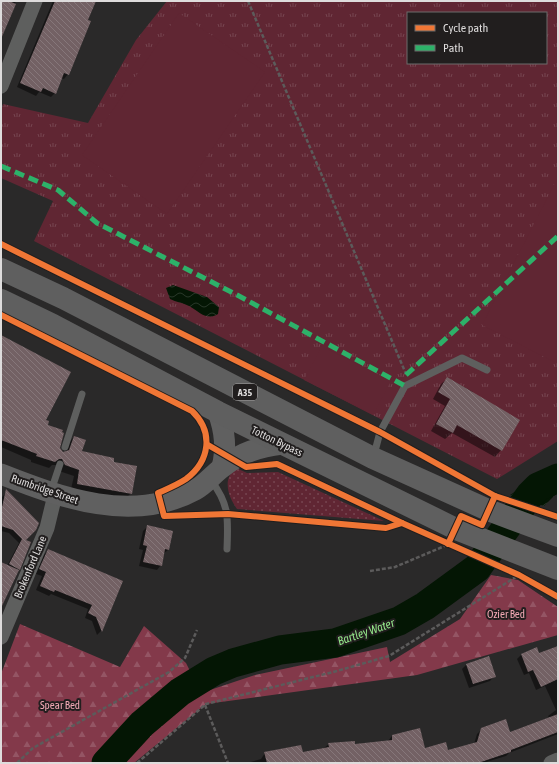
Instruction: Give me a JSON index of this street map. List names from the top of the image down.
{
  "streets": {
    "main road": ["A35", "Totton Bypass", "Rumbridge Street"],
    "street": ["Brokenford Lane"]
  },
  "crossings": [
    ["Totton Bypass", "Rumbridge Street"],
    ["Rumbridge Street", "Brokenford Lane"]
  ],
  "water": ["Bartley Water"],
  "parks": ["Ozier Bed", "Spear Bed"],
  "legend": ["Cycle path", "Path"]
}
